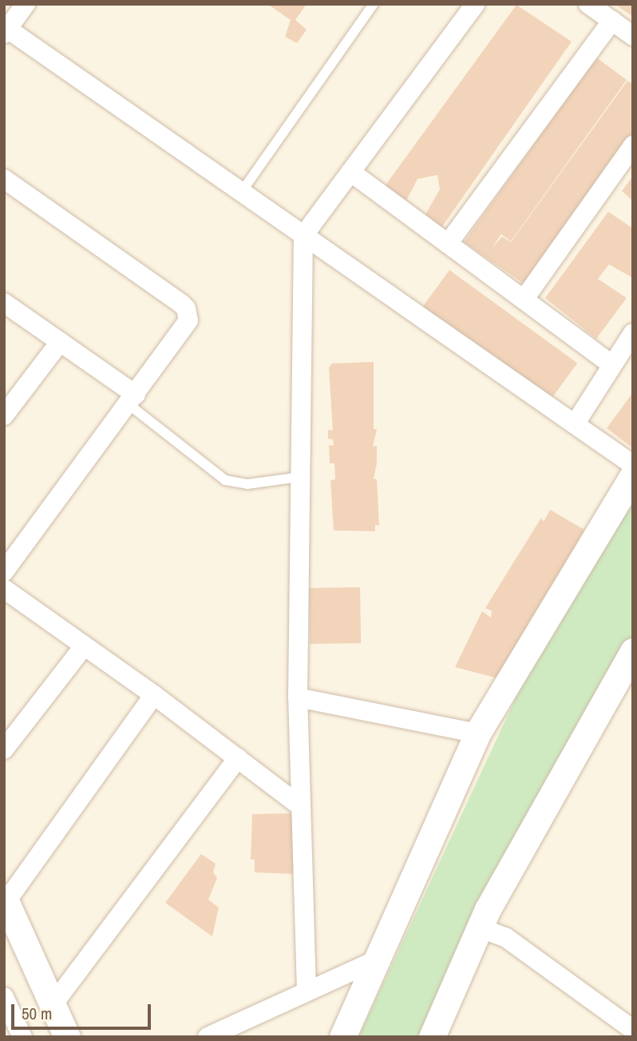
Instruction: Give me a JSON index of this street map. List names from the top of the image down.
{
  "scale_bar": "50 m"
}
